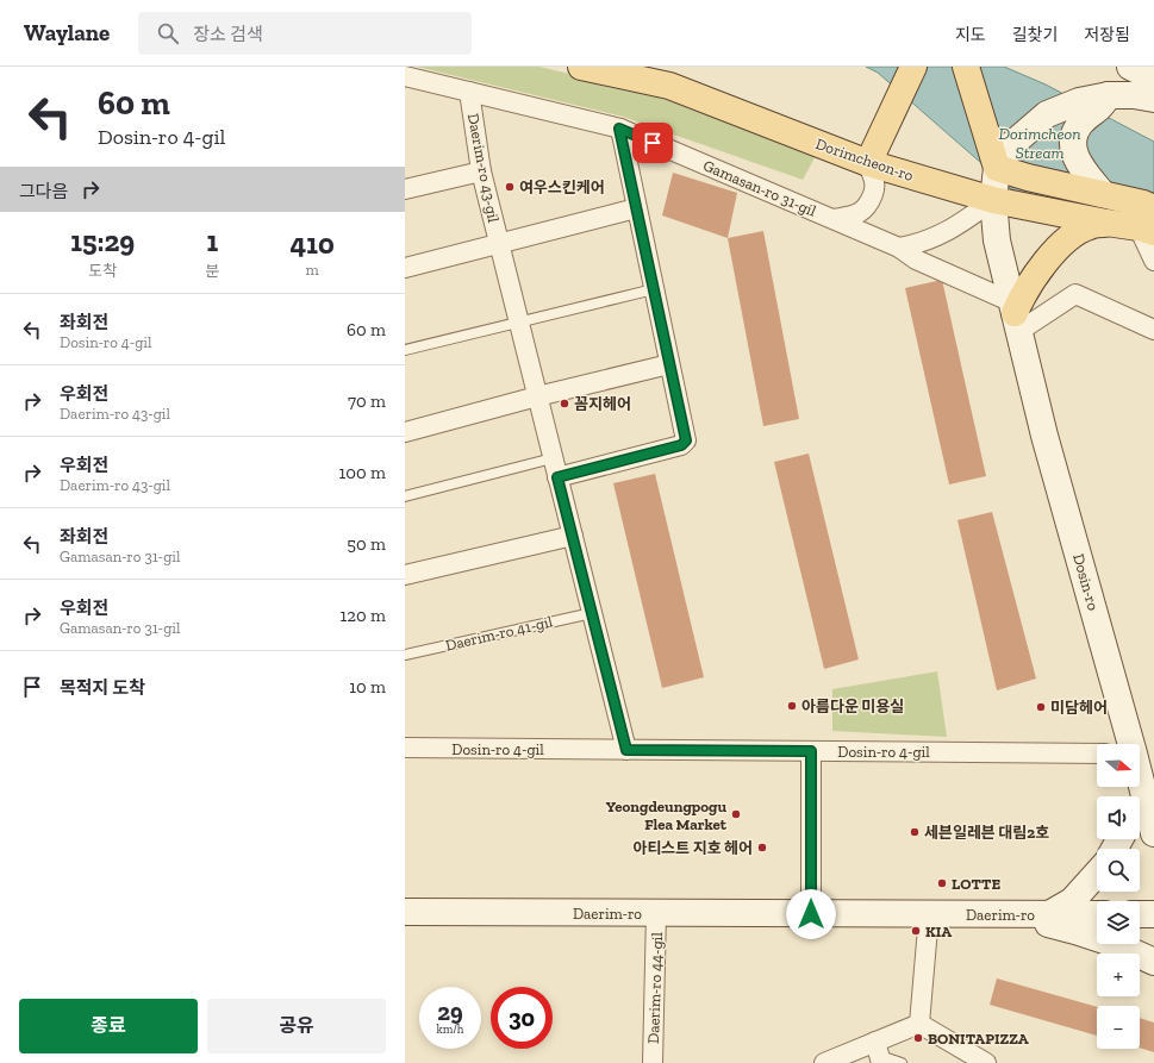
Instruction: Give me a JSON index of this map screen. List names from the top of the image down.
{
  "streets": {
    "main road": ["Dorimcheon-ro", "Dosin-ro", "Daerim-ro"],
    "street": [
      "Daerim-ro 43-gil",
      "Gamasan-ro 31-gil",
      "Dosin-ro 4-gil",
      "Daerim-ro 44-gil"
    ],
    "lane": ["Daerim-ro 41-gil"]
  },
  "crossings": [
    ["Dorimcheon-ro", "Dosin-ro"],
    ["Daerim-ro 43-gil", "Gamasan-ro 31-gil"],
    ["Daerim-ro 43-gil", "Daerim-ro 41-gil"],
    ["Daerim-ro 43-gil", "Dosin-ro 4-gil"],
    ["Gamasan-ro 31-gil", "Dosin-ro"],
    ["Daerim-ro", "Daerim-ro 44-gil"]
  ],
  "water": ["Dorimcheon Stream"],
  "places": [
    "여우스킨케어",
    "꼼지헤어",
    "아름다운 미용실",
    "미담헤어",
    "Yeongdeungpogu Flea Market",
    "세븐일레븐 대림2호",
    "아티스트 지호 헤어",
    "LOTTE",
    "KIA",
    "BONITAPIZZA"
  ],
  "north": "right",
  "page": {
    "header": "Waylane",
    "search": "장소 검색",
    "nav": ["지도", "길찾기", "저장됨"],
    "turn": ["60 m", "Dosin-ro 4-gil"],
    "then": "그다음",
    "eta": [
      "15:29",
      "도착",
      "1",
      "분",
      "410",
      "m"
    ],
    "list": [
      {
        "name": "좌회전",
        "note": "Dosin-ro 4-gil",
        "value": "60 m"
      },
      {
        "name": "우회전",
        "note": "Daerim-ro 43-gil",
        "value": "70 m"
      },
      {
        "name": "우회전",
        "note": "Daerim-ro 43-gil",
        "value": "100 m"
      },
      {
        "name": "좌회전",
        "note": "Gamasan-ro 31-gil",
        "value": "50 m"
      },
      {
        "name": "우회전",
        "note": "Gamasan-ro 31-gil",
        "value": "120 m"
      },
      {
        "name": "목적지 도착",
        "value": "10 m"
      }
    ],
    "map_buttons": ["+", "−"],
    "speed": "29 km/h",
    "limit": "30",
    "buttons": ["종료", "공유"]
  }
}
